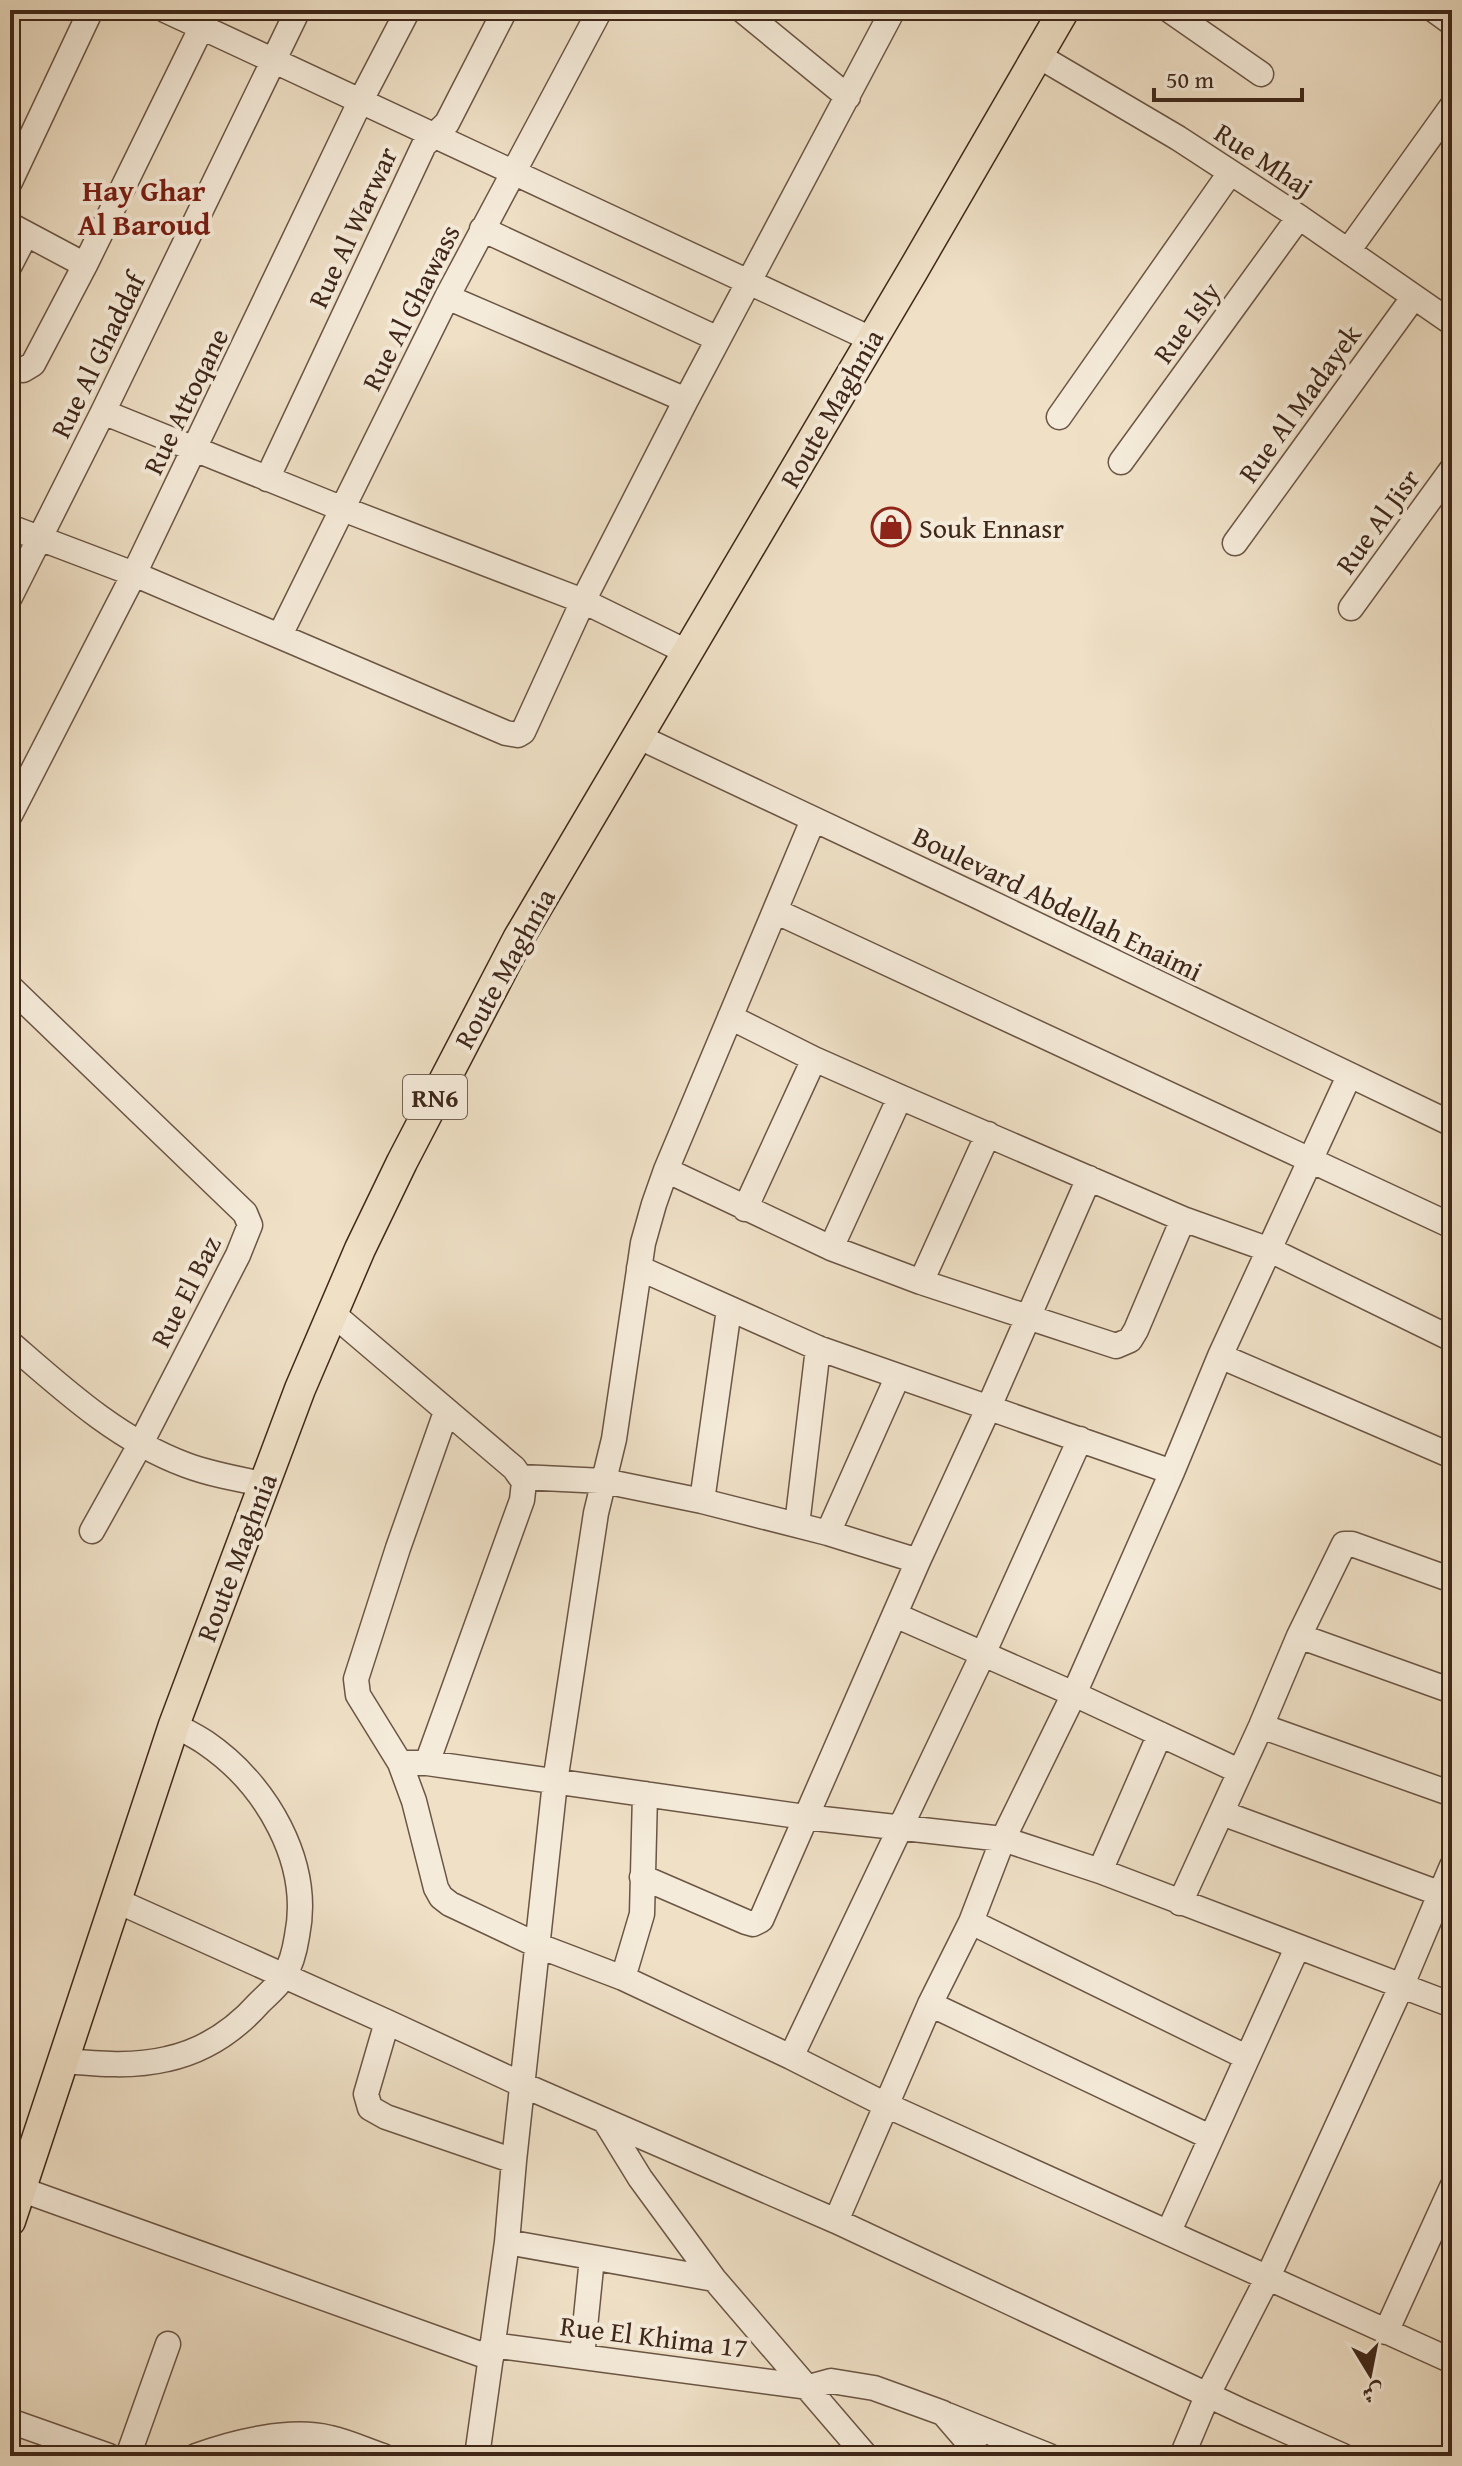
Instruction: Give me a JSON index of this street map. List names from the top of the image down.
{
  "streets": {
    "main road": ["Route Maghnia", "RN6"],
    "street": [
      "Rue Mhaj",
      "Rue Al Warwar",
      "Rue Al Ghawass",
      "Rue Isly",
      "Rue Al Ghaddaf",
      "Rue Attoqane",
      "Rue Al Madayek",
      "Rue Al Jisr",
      "Boulevard Abdellah Enaimi",
      "Rue El Baz",
      "Rue El Khima 17"
    ]
  },
  "crossings": [
    ["Rue Mhaj", "Rue Isly"],
    ["Rue Mhaj", "Rue Al Madayek"],
    ["Rue Mhaj", "Route Maghnia"],
    ["Route Maghnia", "Boulevard Abdellah Enaimi"],
    ["Route Maghnia", "Rue El Khima 17"]
  ],
  "districts": ["Hay Ghar Al Baroud"],
  "places": {
    "shop": ["Souk Ennasr"]
  },
  "scale_bar": "50 m",
  "north": "bottom"
}
